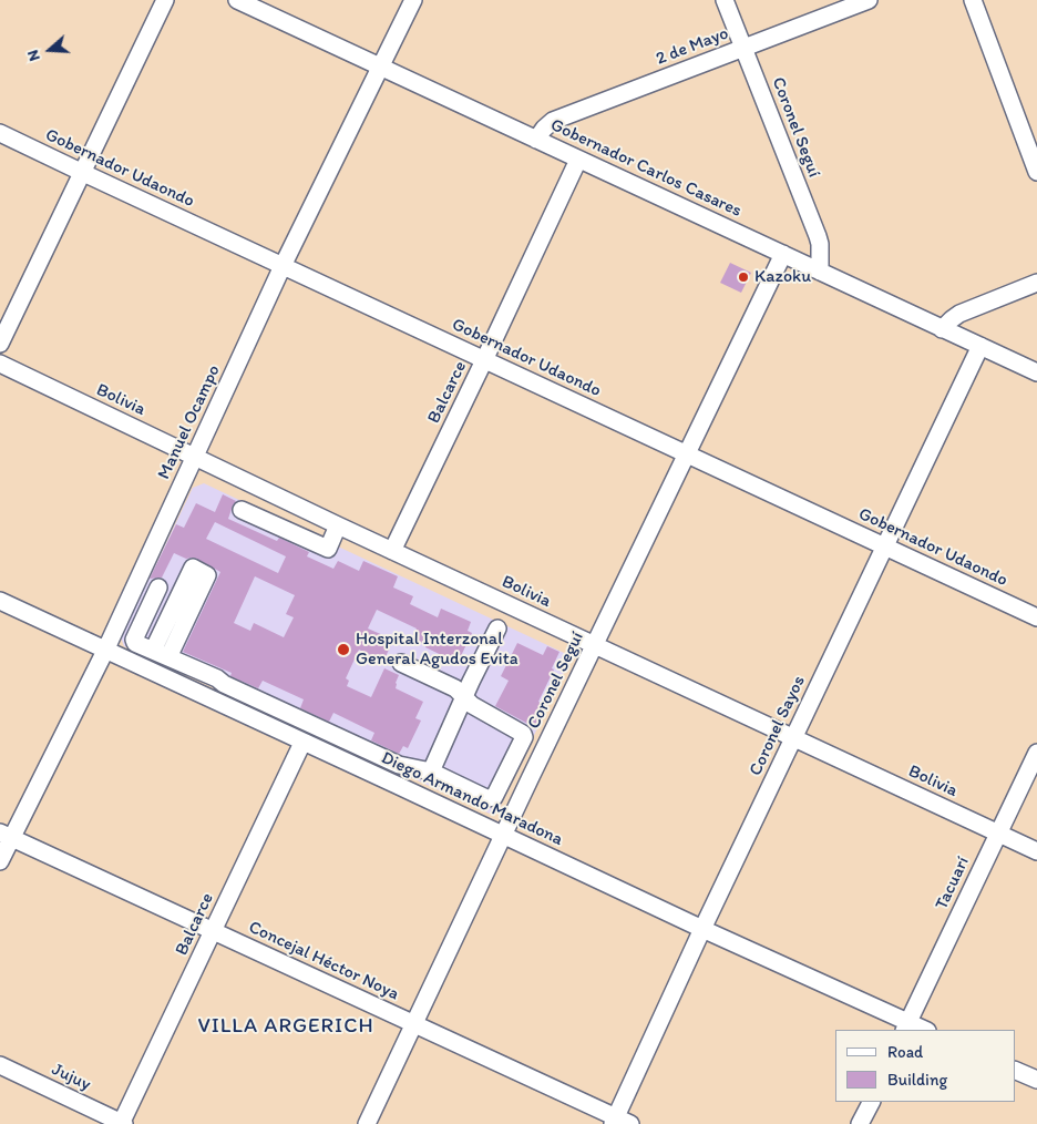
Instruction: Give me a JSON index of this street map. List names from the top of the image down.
{
  "streets": {
    "street": [
      "2 de Mayo",
      "Coronel Seguí",
      "Gobernador Udaondo",
      "Gobernador Carlos Casares",
      "Balcarce",
      "Bolivia",
      "Manuel Ocampo",
      "Coronel Sayos",
      "Diego Armando Maradona",
      "Tacuarí",
      "Concejal Héctor Noya",
      "Jujuy"
    ]
  },
  "crossings": [
    ["2 de Mayo", "Coronel Seguí"],
    ["2 de Mayo", "Gobernador Carlos Casares"],
    ["Coronel Seguí", "Gobernador Udaondo"],
    ["Coronel Seguí", "Gobernador Carlos Casares"],
    ["Coronel Seguí", "Bolivia"],
    ["Coronel Seguí", "Diego Armando Maradona"],
    ["Coronel Seguí", "Concejal Héctor Noya"],
    ["Gobernador Udaondo", "Balcarce"],
    ["Gobernador Udaondo", "Manuel Ocampo"],
    ["Gobernador Udaondo", "Coronel Sayos"],
    ["Gobernador Carlos Casares", "Balcarce"],
    ["Gobernador Carlos Casares", "Manuel Ocampo"],
    ["Gobernador Carlos Casares", "Coronel Sayos"],
    ["Balcarce", "Bolivia"],
    ["Balcarce", "Diego Armando Maradona"],
    ["Balcarce", "Concejal Héctor Noya"],
    ["Balcarce", "Jujuy"],
    ["Bolivia", "Manuel Ocampo"],
    ["Bolivia", "Coronel Sayos"],
    ["Bolivia", "Tacuarí"],
    ["Manuel Ocampo", "Diego Armando Maradona"],
    ["Manuel Ocampo", "Concejal Héctor Noya"],
    ["Coronel Sayos", "Diego Armando Maradona"],
    ["Coronel Sayos", "Concejal Héctor Noya"],
    ["Diego Armando Maradona", "Tacuarí"]
  ],
  "districts": ["VILLA ARGERICH"],
  "places": ["Kazoku", "Hospital Interzonal General Agudos Evita"],
  "legend": ["Road", "Building"],
  "north": "left"
}
